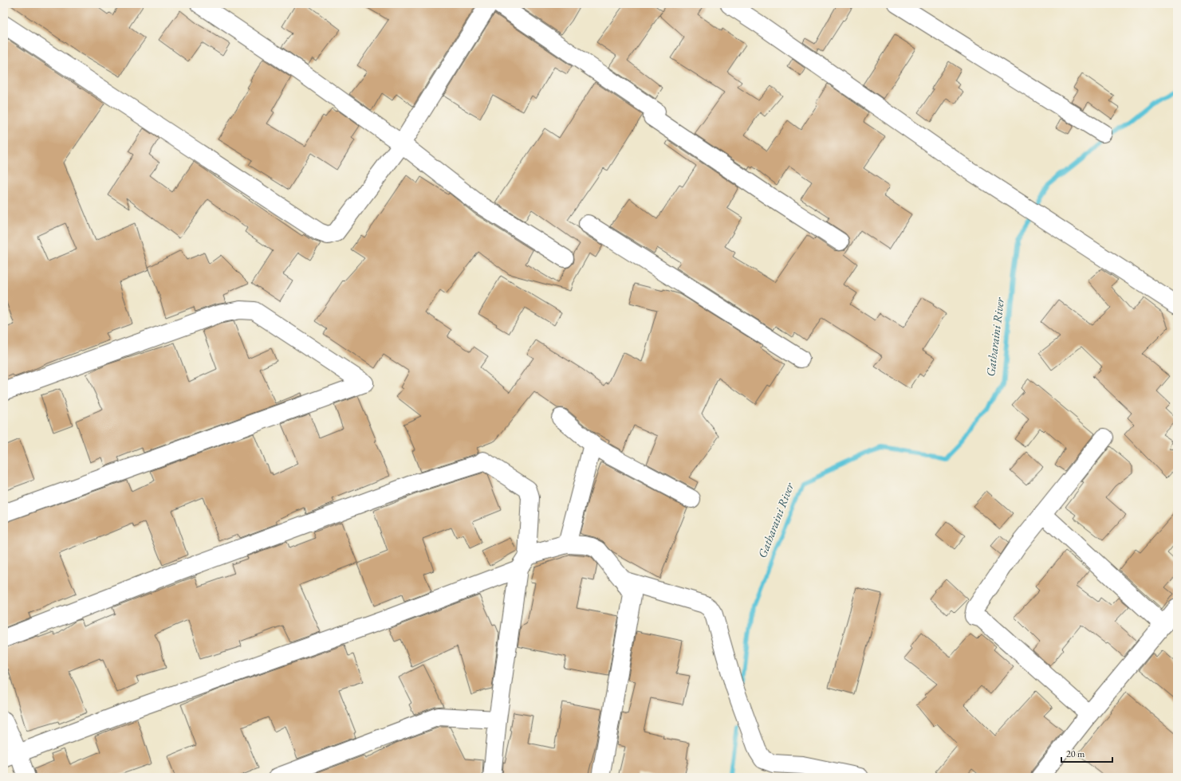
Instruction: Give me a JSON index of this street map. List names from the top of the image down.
{
  "water": ["Gatharaini River"],
  "scale_bar": "20 m"
}
